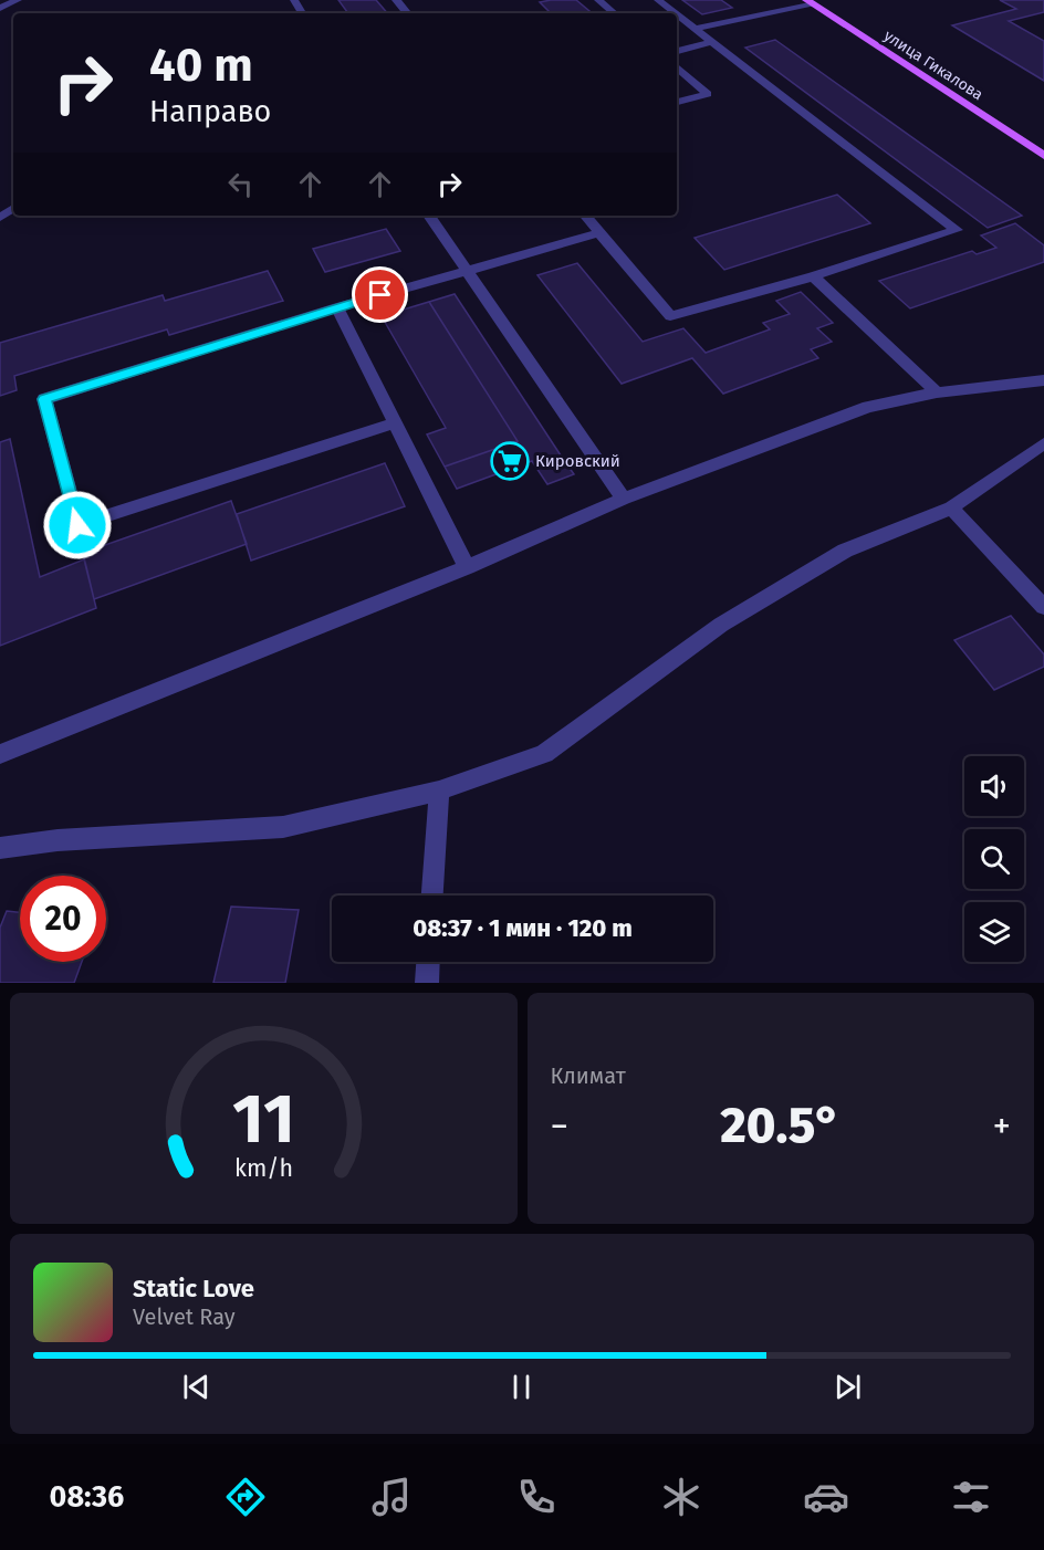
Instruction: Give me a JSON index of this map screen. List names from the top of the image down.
{
  "streets": {
    "main road": ["улица Гикалова"]
  },
  "places": {
    "supermarket": ["Кировский"]
  },
  "page": {
    "turn": ["40 m", "Направо"],
    "limit": "20",
    "trip": "08:37 · 1 мин · 120 m",
    "tile": "Климат",
    "heat": ["−", "20.5°", "+"],
    "song": ["Static Love", "Velvet Ray"],
    "tabs": "08:36",
    "gauge": ["11", "km/h"]
  }
}
